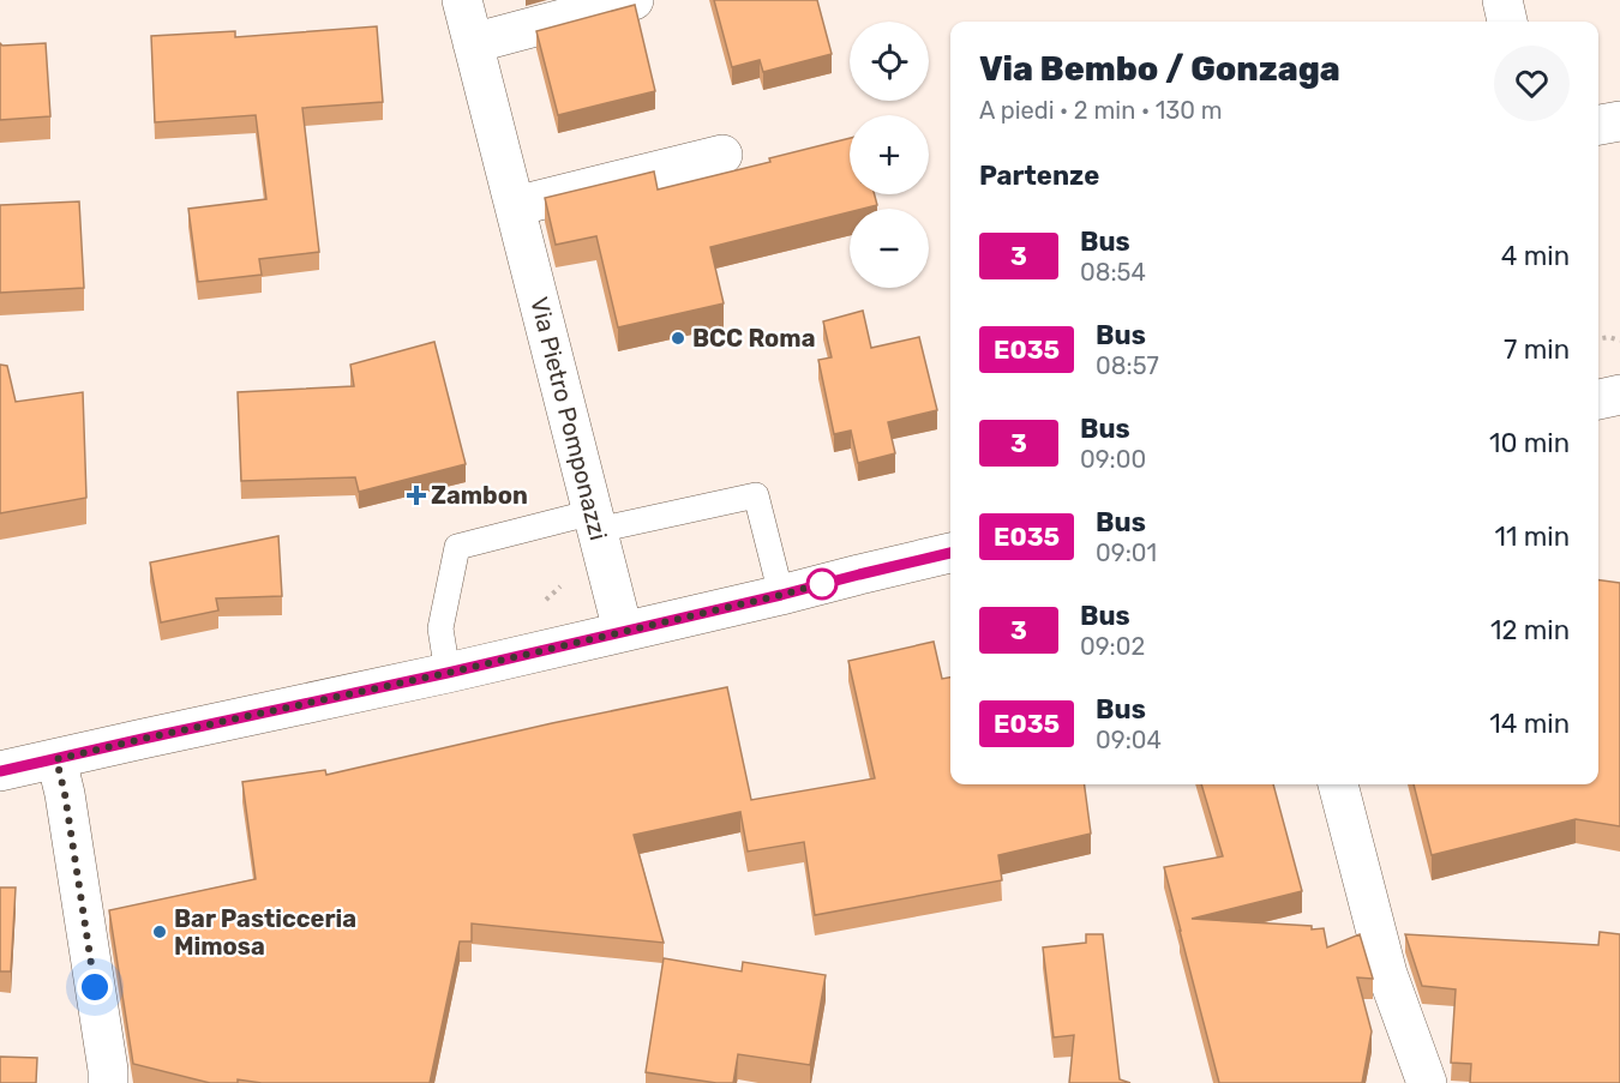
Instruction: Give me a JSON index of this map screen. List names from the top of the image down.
{
  "streets": {
    "street": ["Via Pietro Pomponazzi"]
  },
  "places": {
    "other": ["BCC Roma", "Bar Pasticceria Mimosa"],
    "health": ["Zambon"]
  },
  "lines": ["bus line 3"],
  "page": {
    "map_buttons": ["+", "−"],
    "heading": [
      ["Via Bembo / Gonzaga", "A piedi · 2 min · 130 m"],
      "Partenze"
    ],
    "list": [
      {
        "mark": "3",
        "name": "Bus",
        "note": "08:54",
        "value": "4 min"
      },
      {
        "mark": "E035",
        "name": "Bus",
        "note": "08:57",
        "value": "7 min"
      },
      {
        "mark": "3",
        "name": "Bus",
        "note": "09:00",
        "value": "10 min"
      },
      {
        "mark": "E035",
        "name": "Bus",
        "note": "09:01",
        "value": "11 min"
      },
      {
        "mark": "3",
        "name": "Bus",
        "note": "09:02",
        "value": "12 min"
      },
      {
        "mark": "E035",
        "name": "Bus",
        "note": "09:04",
        "value": "14 min"
      }
    ]
  }
}
